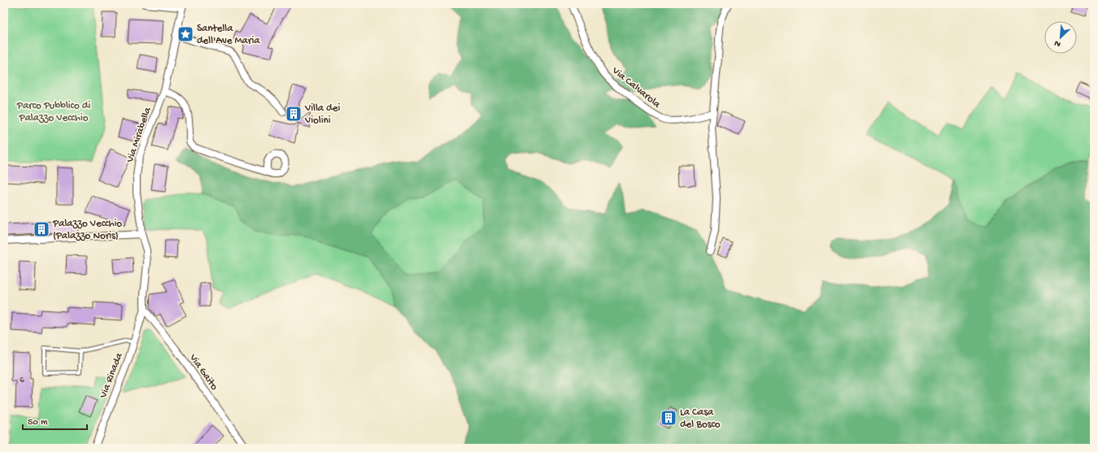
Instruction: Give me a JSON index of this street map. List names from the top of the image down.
{
  "streets": {
    "street": [
      "Via Calvarola",
      "Via Mirabella",
      "Via Gaito",
      "Via Rinada"
    ]
  },
  "crossings": [
    ["Via Mirabella", "Via Gaito"],
    ["Via Mirabella", "Via Rinada"],
    ["Via Gaito", "Via Rinada"]
  ],
  "parks": ["Parco Pubblico di Palazzo Vecchio"],
  "places": {
    "place": ["Santella dell'Ave Maria"],
    "building": ["Villa dei Violini", "Palazzo Vecchio (Palazzo Noris)", "La Casa del Bosco"]
  },
  "house_numbers": ["6"],
  "scale_bar": "50 m",
  "north": "bottom left"
}
